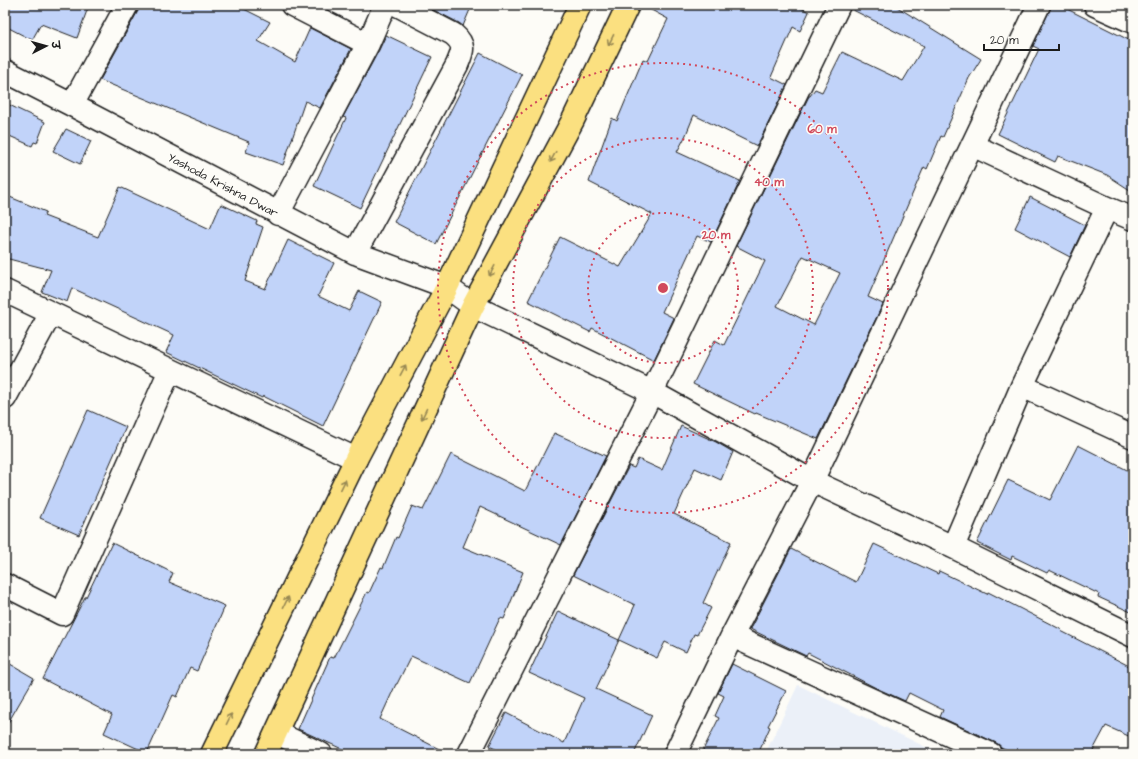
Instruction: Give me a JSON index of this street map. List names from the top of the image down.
{
  "streets": {
    "street": ["Yashoda Krishna Dwar"]
  },
  "scale_bar": "20 m",
  "north": "right",
  "rings": ["60 m", "40 m", "20 m"]
}
